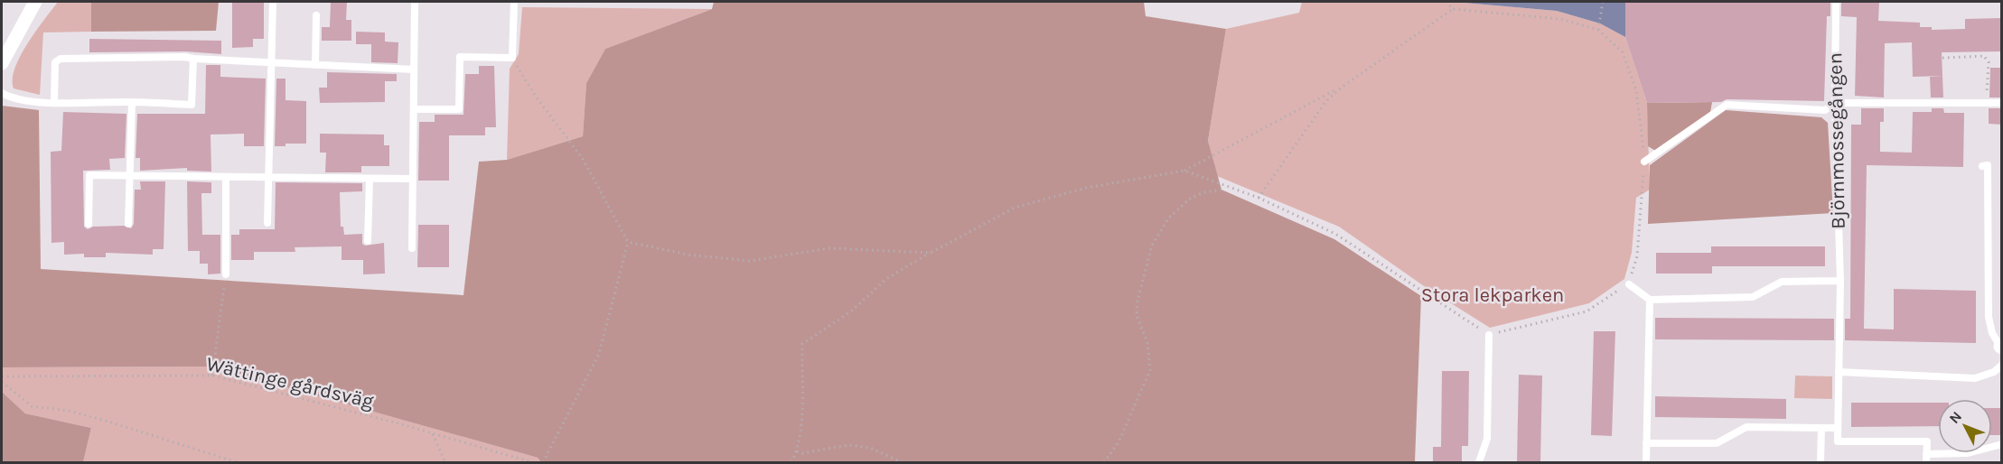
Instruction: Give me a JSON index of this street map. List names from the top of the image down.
{
  "streets": {
    "lane": ["Björnmossegången"],
    "path": ["Wättinge gårdsväg"]
  },
  "parks": ["Stora lekparken"],
  "north": "top left"
}
